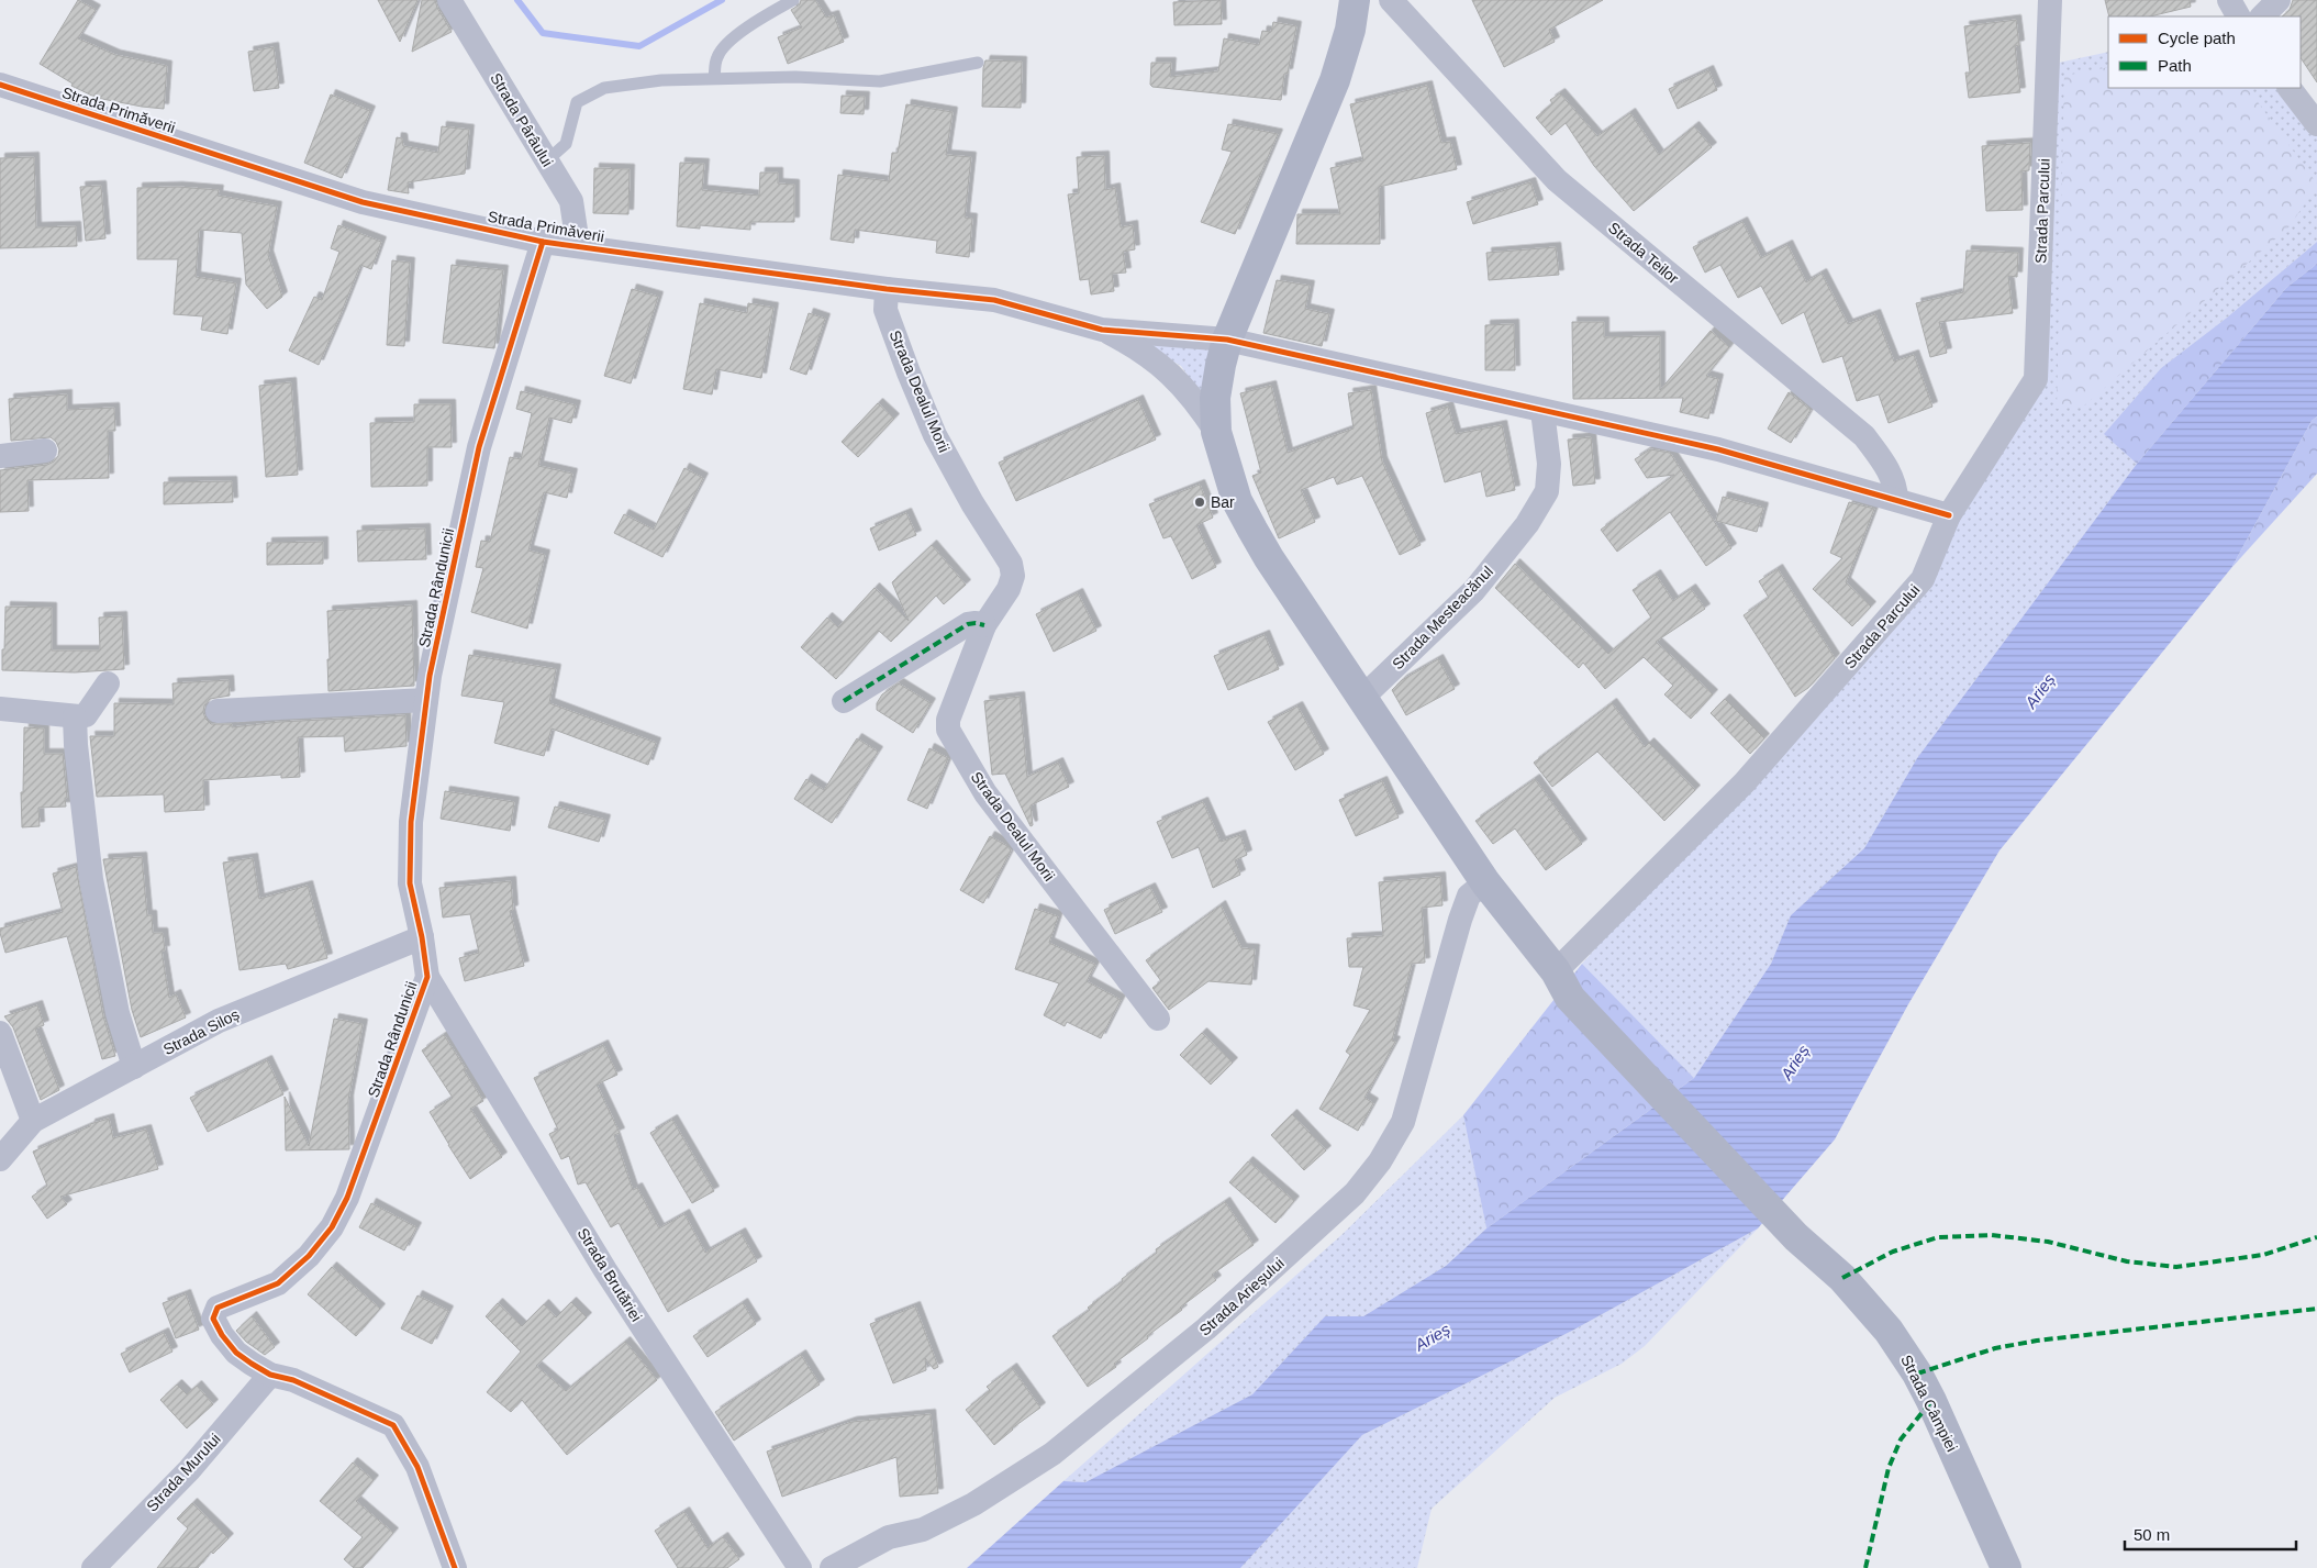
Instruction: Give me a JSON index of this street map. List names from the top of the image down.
{
  "streets": {
    "main road": ["Strada Câmpiei"],
    "street": [
      "Strada Primăverii",
      "Strada Pârâului",
      "Strada Parcului",
      "Strada Teilor",
      "Strada Dealul Morii",
      "Strada Rândunicii",
      "Strada Mesteacănul",
      "Strada Siloș",
      "Strada Brutăriei",
      "Strada Arieșului",
      "Strada Murului"
    ]
  },
  "crossings": [
    ["Strada Primăverii", "Strada Pârâului"],
    ["Strada Primăverii", "Strada Dealul Morii"],
    ["Strada Primăverii", "Strada Rândunicii"],
    ["Strada Parcului", "Strada Câmpiei"],
    ["Strada Rândunicii", "Strada Siloș"],
    ["Strada Rândunicii", "Strada Brutăriei"],
    ["Strada Rândunicii", "Strada Murului"],
    ["Strada Mesteacănul", "Strada Câmpiei"],
    ["Strada Arieșului", "Strada Câmpiei"]
  ],
  "water": ["Arieș"],
  "places": ["Bar"],
  "legend": ["Cycle path", "Path"],
  "scale_bar": "50 m"
}
